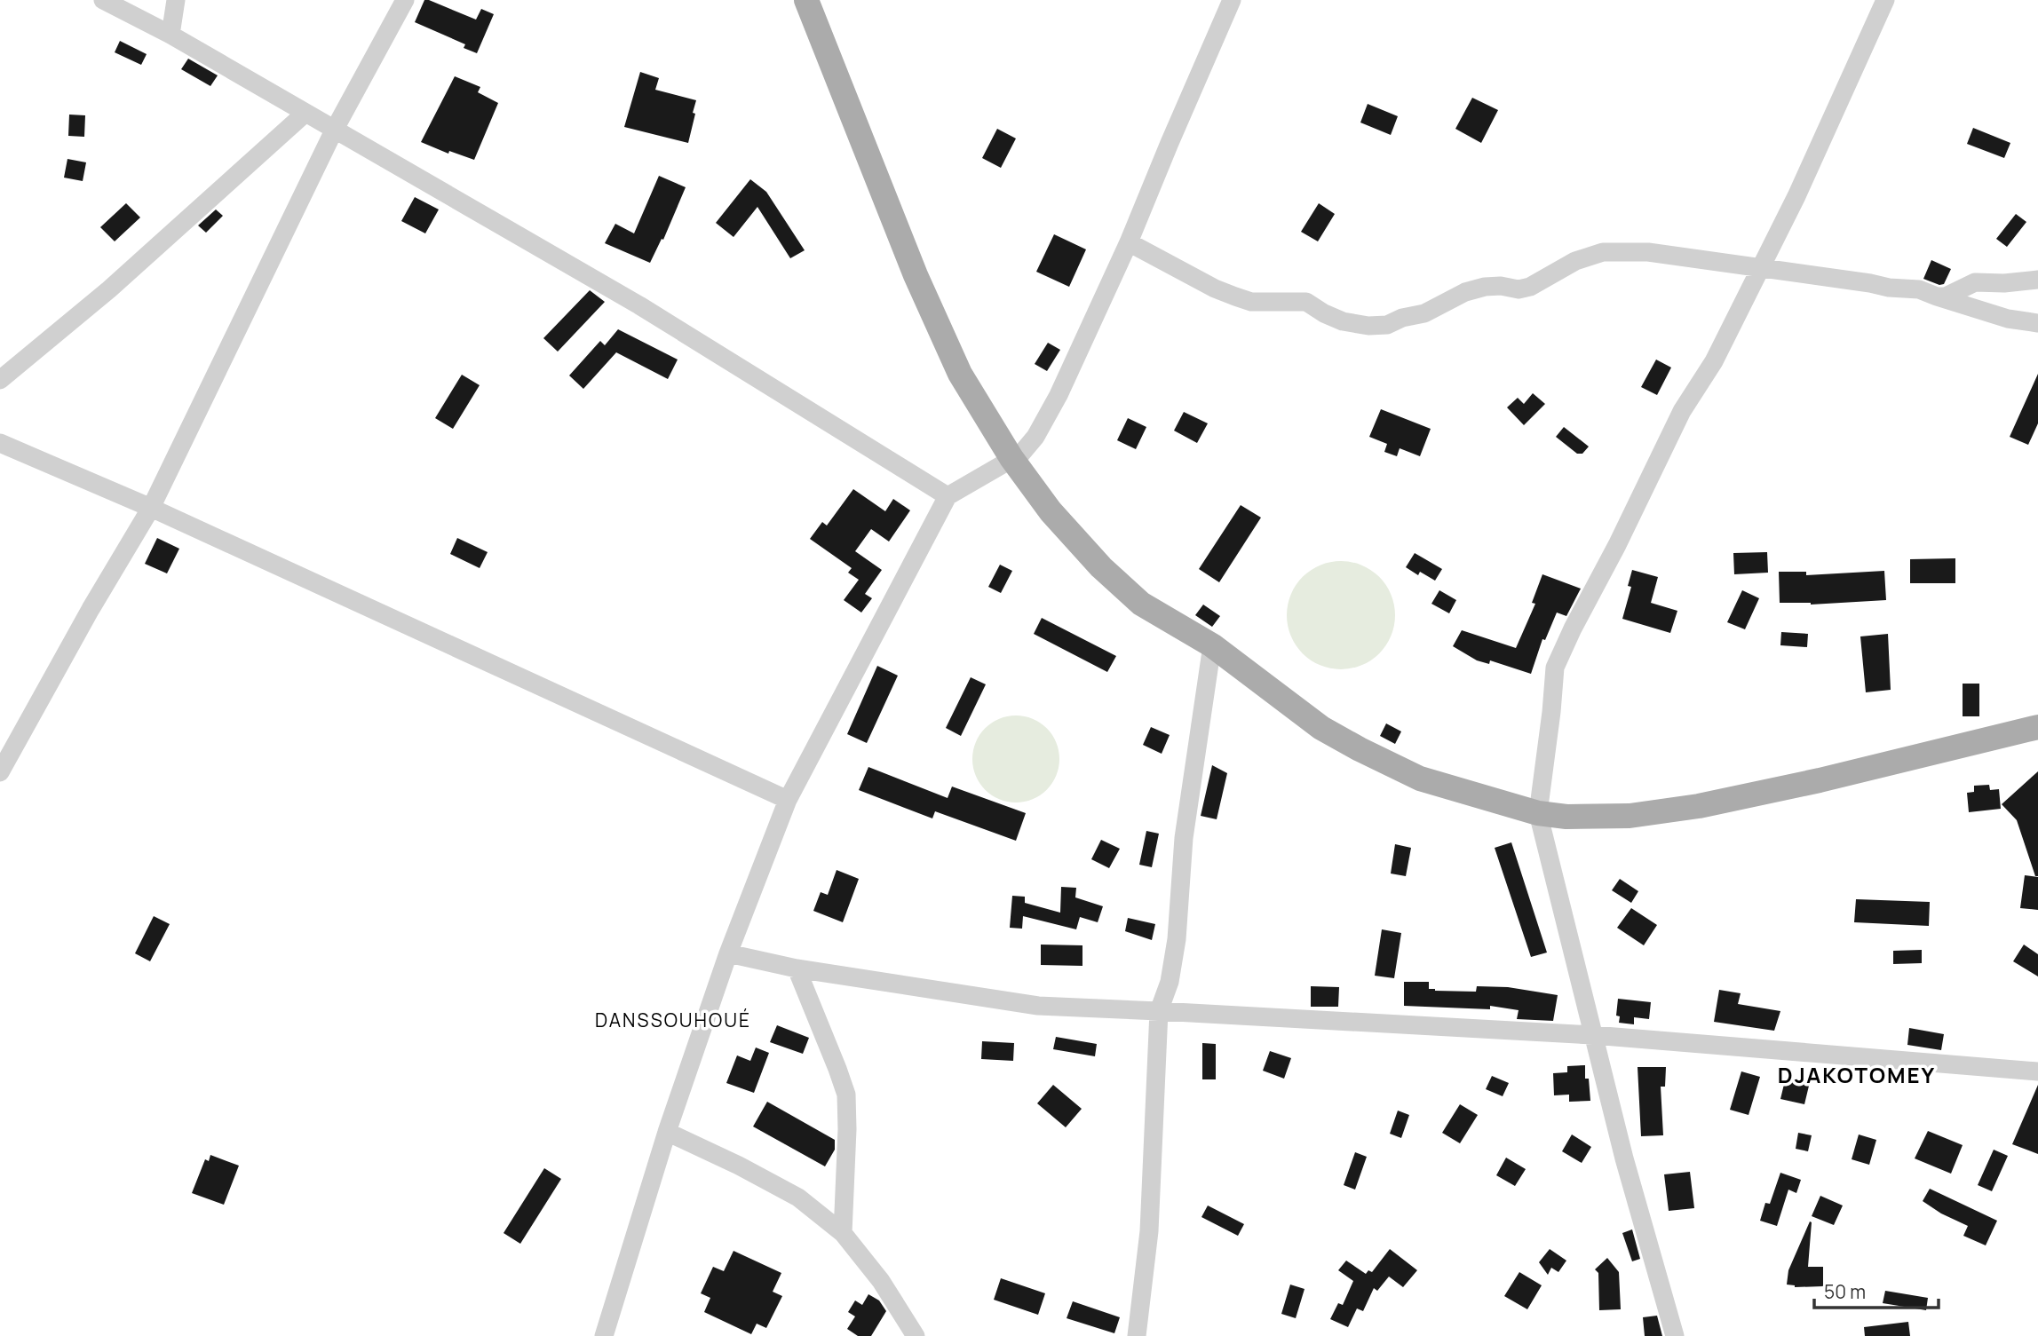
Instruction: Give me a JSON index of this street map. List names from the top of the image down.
{
  "districts": ["DANSSOUHOUÉ", "DJAKOTOMEY"],
  "scale_bar": "50 m"
}
